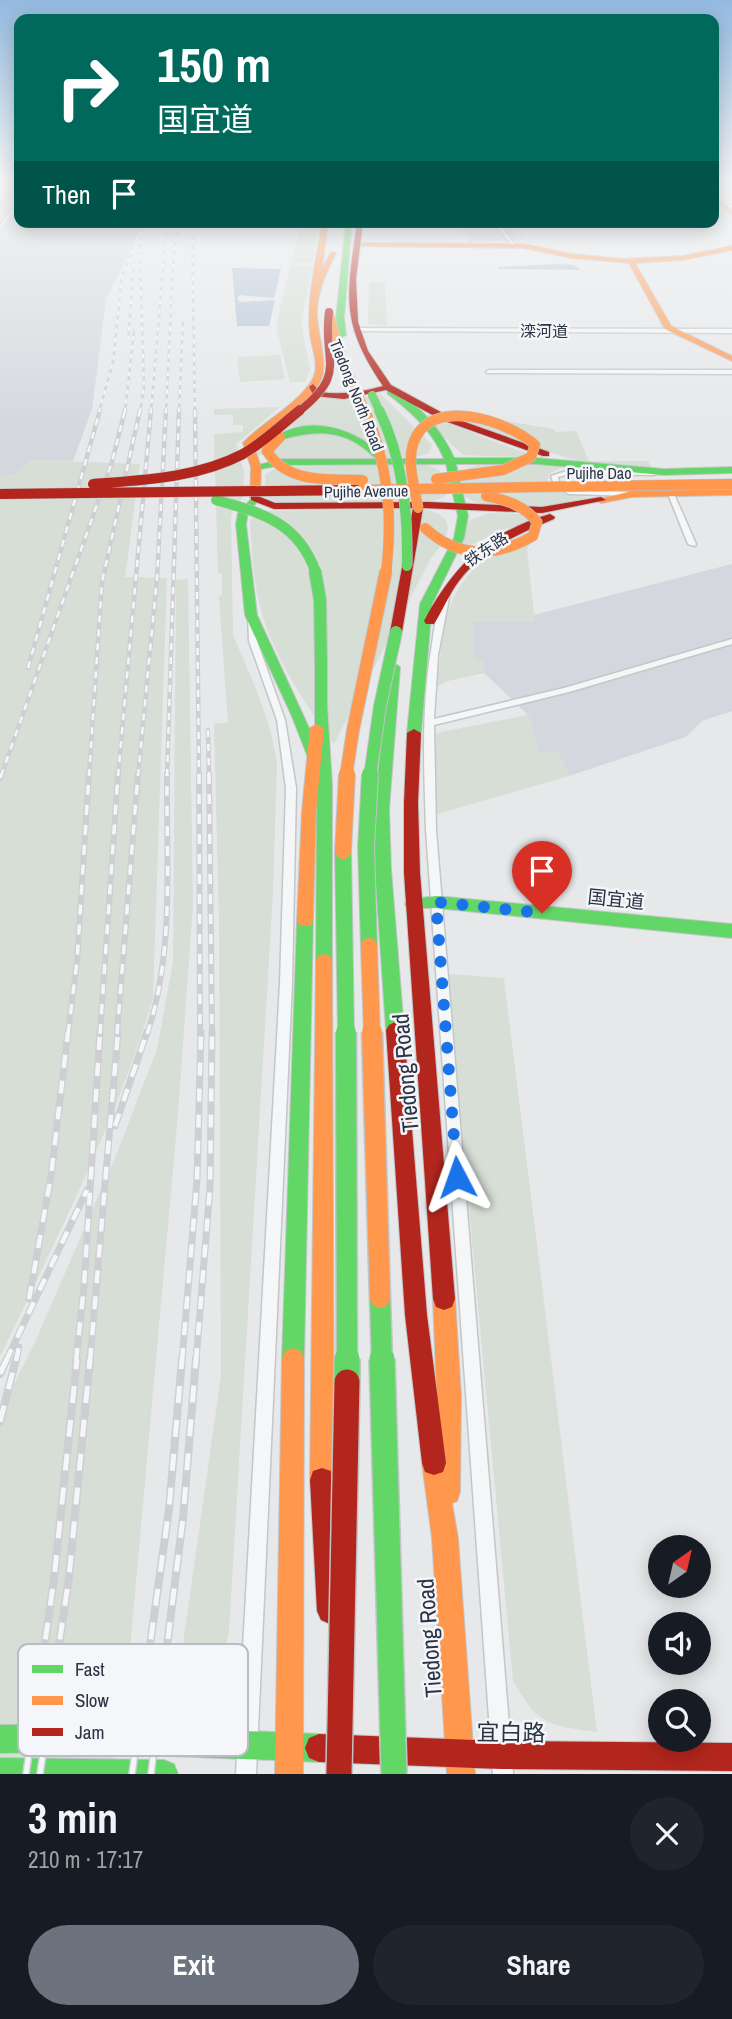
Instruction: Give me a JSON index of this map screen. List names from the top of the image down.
{
  "streets": {
    "main road": [
      "Tiedong North Road",
      "Pujihe Dao",
      "Pujihe Avenue",
      "铁东路",
      "国宜道",
      "Tiedong Road",
      "宜白路"
    ],
    "street": ["滦河道"]
  },
  "crossings": [
    ["滦河道", "Tiedong North Road"],
    ["Tiedong North Road", "Pujihe Avenue"],
    ["Tiedong North Road", "Tiedong Road"],
    ["Pujihe Dao", "Pujihe Avenue"],
    ["Pujihe Avenue", "铁东路"],
    ["Pujihe Avenue", "Tiedong Road"],
    ["铁东路", "Tiedong Road"],
    ["国宜道", "Tiedong Road"],
    ["Tiedong Road", "宜白路"]
  ],
  "legend": ["Fast", "Slow", "Jam"],
  "north": "top right",
  "page": {
    "turn": ["150 m", "国宜道"],
    "then": "Then",
    "heading": ["3 min", "210 m · 17:17"],
    "buttons": ["Exit", "Share"]
  }
}
